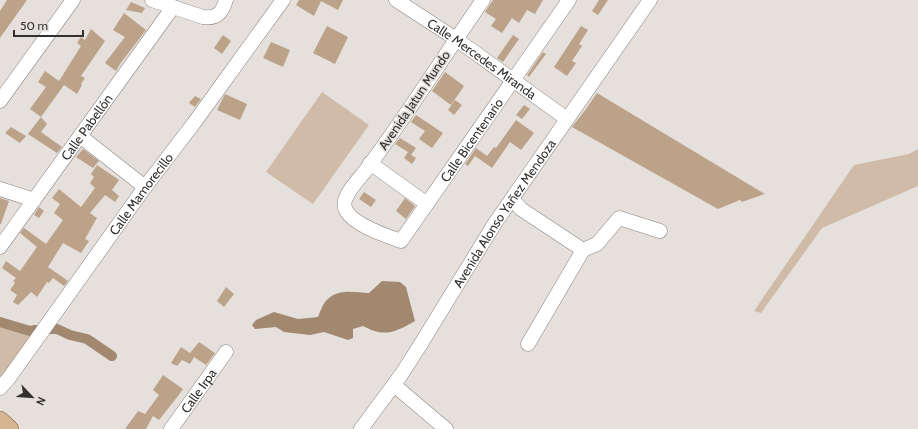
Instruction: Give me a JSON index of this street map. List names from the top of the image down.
{
  "streets": {
    "street": [
      "Calle Mercedes Miranda",
      "Avenida Jatun Mundo",
      "Calle Pabellón",
      "Calle Bicentenario",
      "Calle Mamorecillo",
      "Avenida Alonso Yañez Mendoza",
      "Calle Irpa"
    ]
  },
  "crossings": [
    ["Calle Mercedes Miranda", "Avenida Jatun Mundo"],
    ["Calle Mercedes Miranda", "Calle Bicentenario"],
    ["Calle Mercedes Miranda", "Avenida Alonso Yañez Mendoza"],
    ["Avenida Jatun Mundo", "Calle Bicentenario"]
  ],
  "scale_bar": "50 m",
  "north": "bottom right"
}
